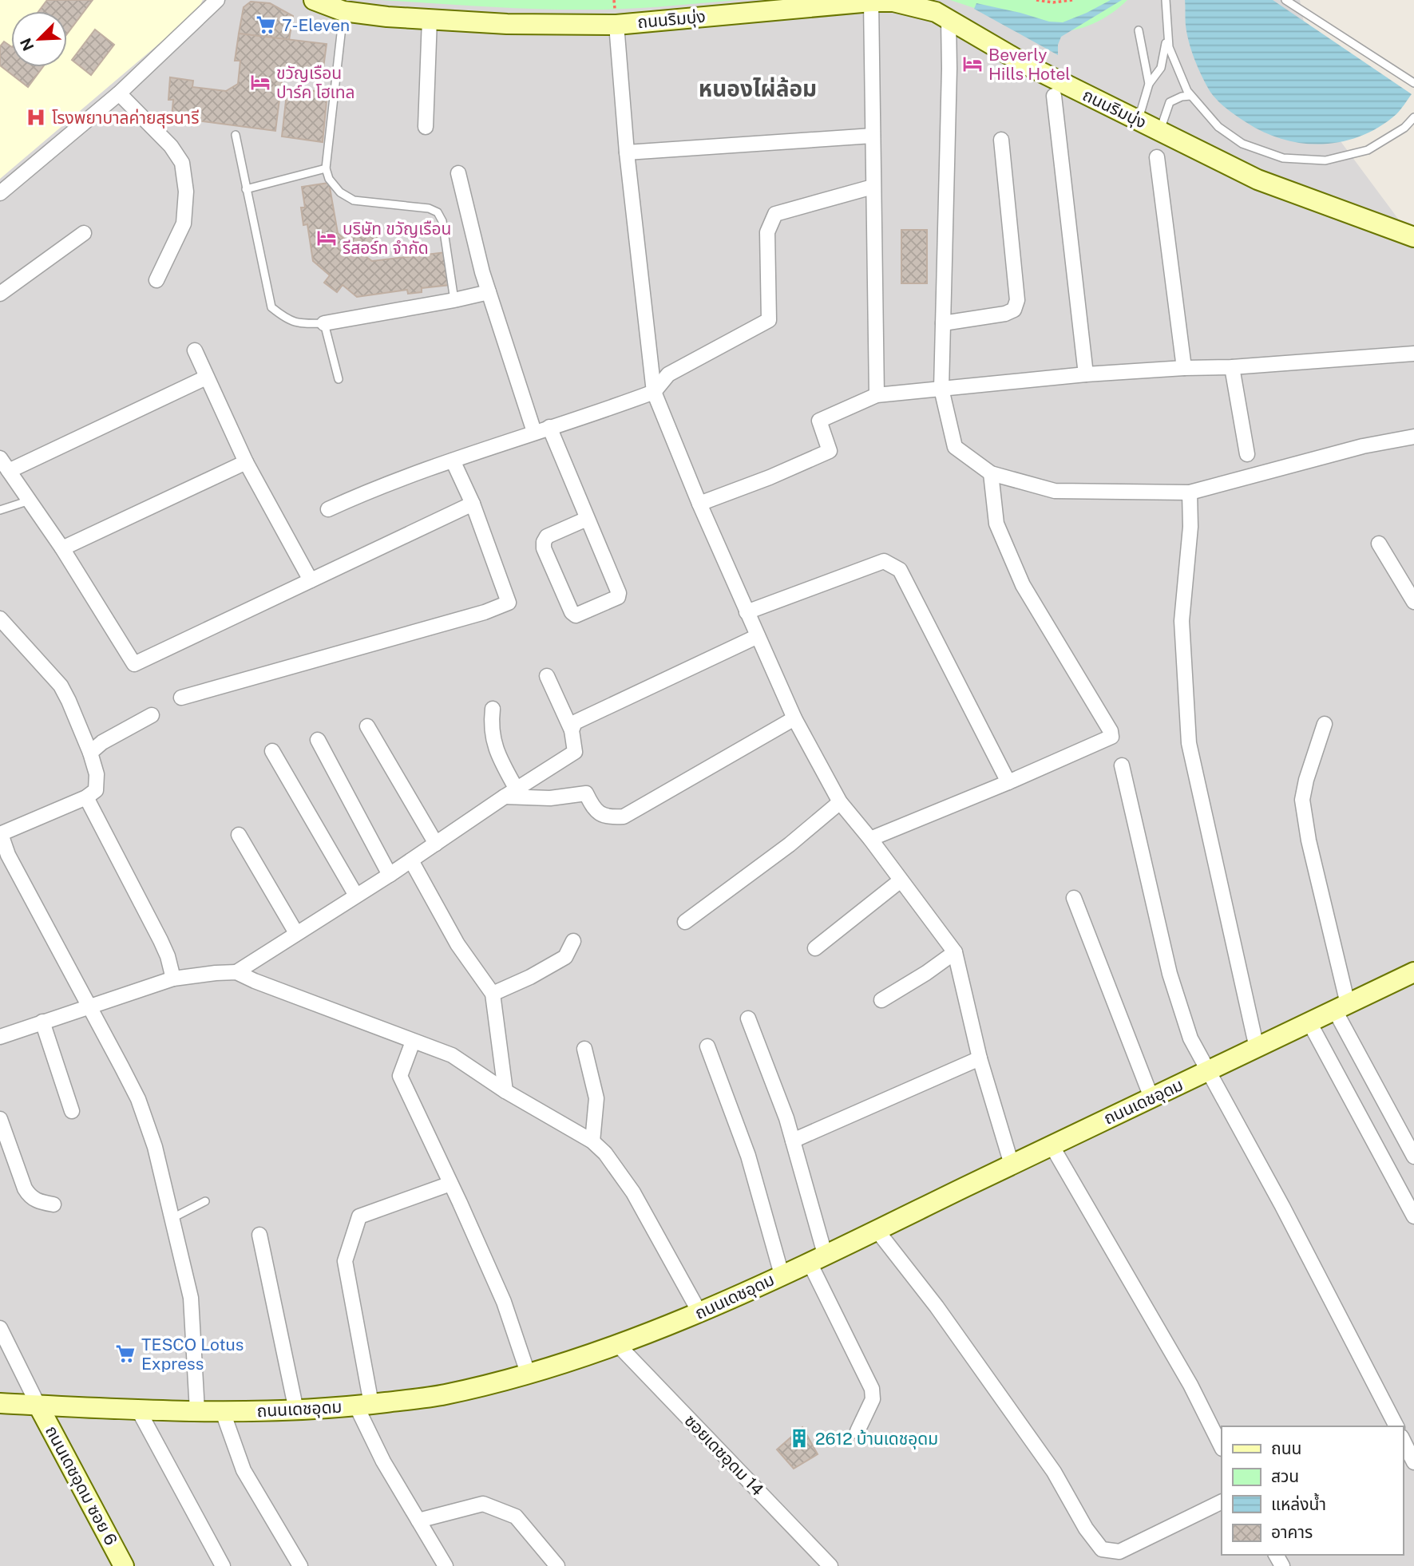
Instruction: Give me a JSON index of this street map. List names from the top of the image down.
{
  "streets": {
    "main road": ["ถนนริมบุ่ง", "ถนนเดชอุดม", "ถนนเดชอุดม ซอย 6"],
    "street": ["ซอยเดชอุดม 14"]
  },
  "crossings": [
    ["ถนนเดชอุดม", "ซอยเดชอุดม 14"],
    ["ถนนเดชอุดม", "ถนนเดชอุดม ซอย 6"]
  ],
  "districts": ["หนองไผ่ล้อม"],
  "places": {
    "supermarket": ["7-Eleven", "TESCO Lotus Express"],
    "hotel": ["Beverly Hills Hotel", "ขวัญเรือน ปาร์ค โฮเทล", "บริษัท ขวัญเรือน รีสอร์ท จำกัด"],
    "hospital": ["โรงพยาบาลค่ายสุรนารี"],
    "building": ["2612 บ้านเดชอุดม"]
  },
  "legend": [
    "ถนน",
    "สวน",
    "แหล่งน้ำ",
    "อาคาร"
  ],
  "north": "bottom left"
}
